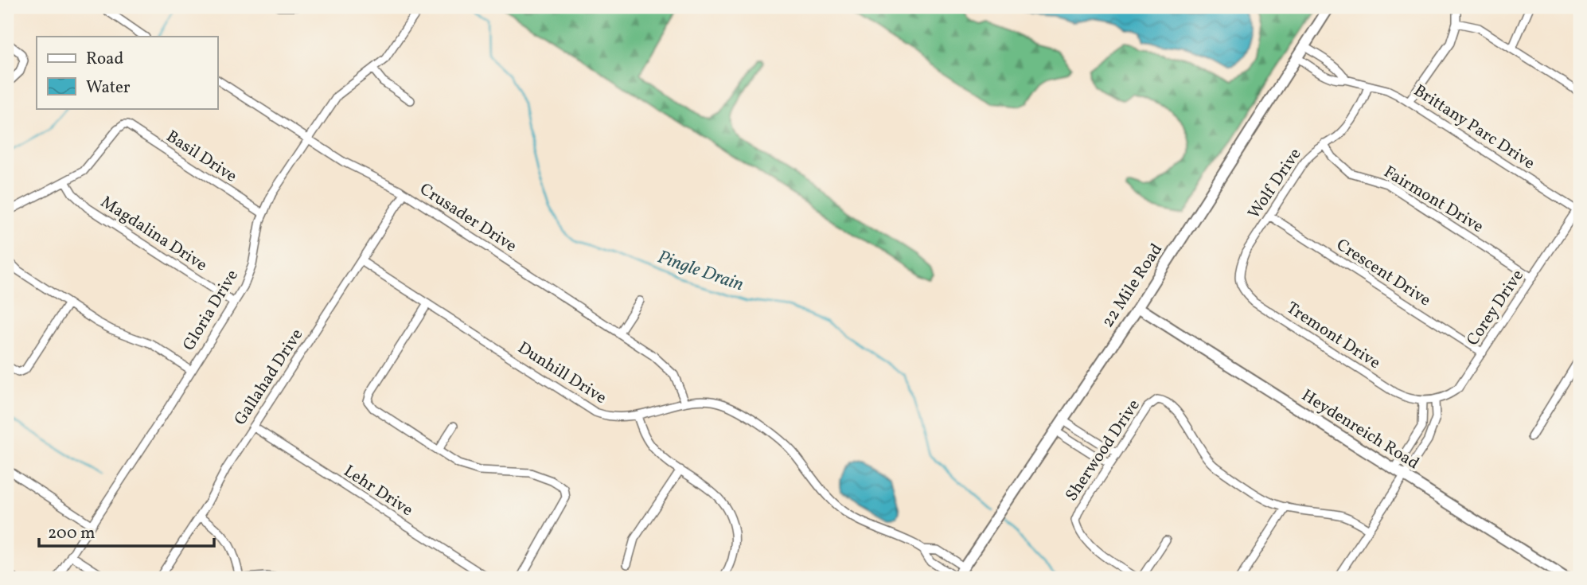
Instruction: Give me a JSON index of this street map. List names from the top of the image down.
{
  "streets": {
    "street": [
      "Brittany Parc Drive",
      "Basil Drive",
      "Wolf Drive",
      "Fairmont Drive",
      "Crusader Drive",
      "Magdalina Drive",
      "Crescent Drive",
      "22 Mile Road",
      "Corey Drive",
      "Gloria Drive",
      "Tremont Drive",
      "Dunhill Drive",
      "Gallahad Drive",
      "Heydenreich Road",
      "Sherwood Drive",
      "Lehr Drive"
    ]
  },
  "crossings": [
    ["Brittany Parc Drive", "Wolf Drive"],
    ["Brittany Parc Drive", "22 Mile Road"],
    ["Brittany Parc Drive", "Corey Drive"],
    ["Basil Drive", "Magdalina Drive"],
    ["Basil Drive", "Gloria Drive"],
    ["Wolf Drive", "Fairmont Drive"],
    ["Wolf Drive", "Crescent Drive"],
    ["Wolf Drive", "Tremont Drive"],
    ["Fairmont Drive", "Corey Drive"],
    ["Crusader Drive", "Gloria Drive"],
    ["Crusader Drive", "Dunhill Drive"],
    ["Crusader Drive", "Gallahad Drive"],
    ["Magdalina Drive", "Gloria Drive"],
    ["Crescent Drive", "Corey Drive"],
    ["22 Mile Road", "Dunhill Drive"],
    ["22 Mile Road", "Heydenreich Road"],
    ["Corey Drive", "Tremont Drive"],
    ["Dunhill Drive", "Gallahad Drive"],
    ["Gallahad Drive", "Lehr Drive"]
  ],
  "water": ["Pingle Drain"],
  "legend": ["Road", "Water"],
  "scale_bar": "200 m"
}
